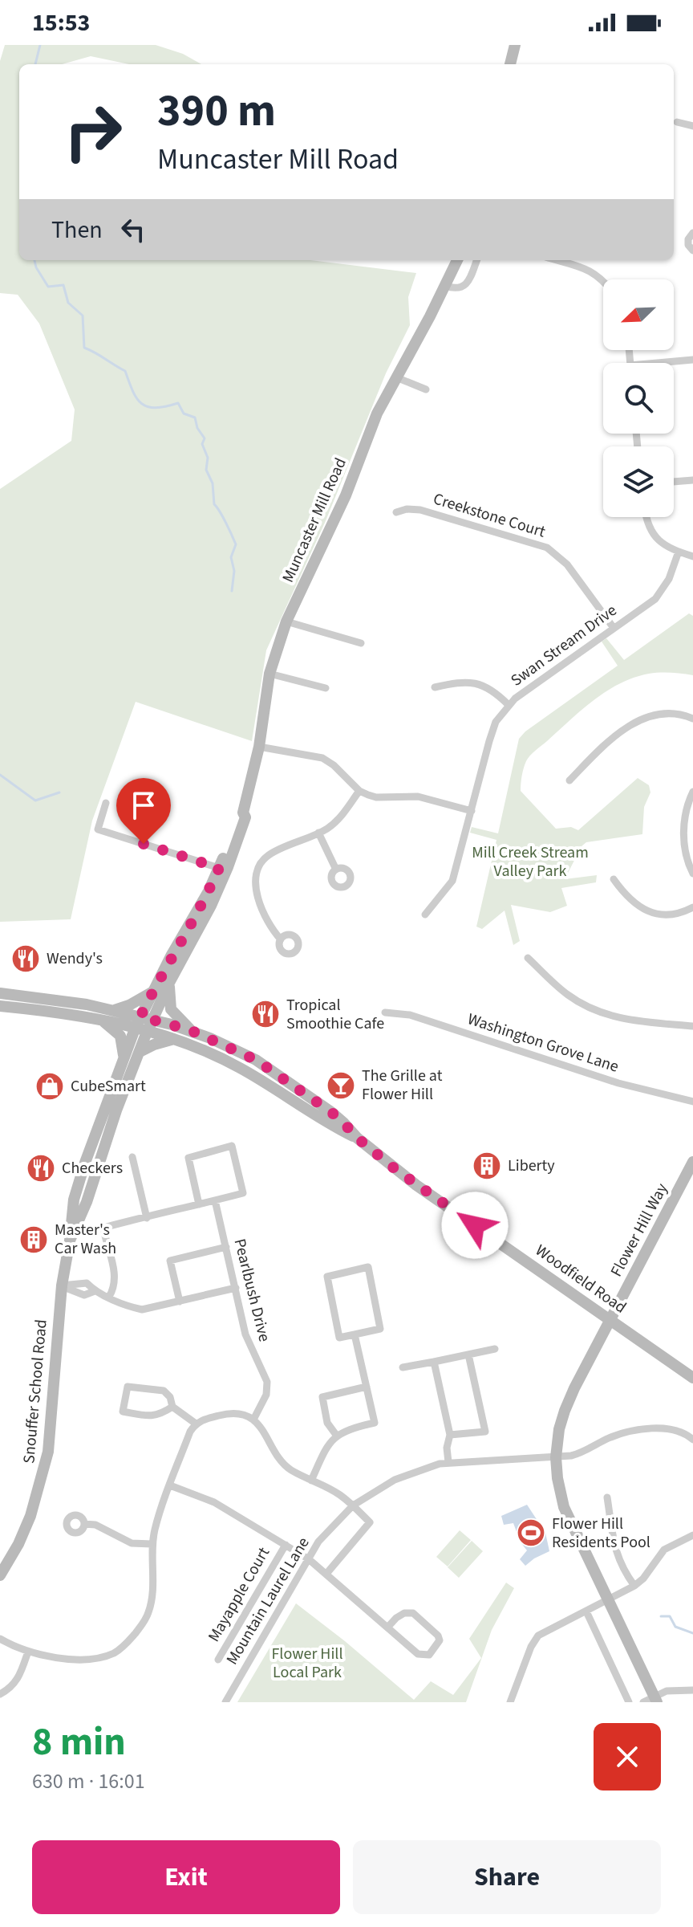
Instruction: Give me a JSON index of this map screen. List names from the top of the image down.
{
  "streets": {
    "main road": [
      "Muncaster Mill Road",
      "Flower Hill Way",
      "Woodfield Road",
      "Snouffer School Road"
    ],
    "street": [
      "Creekstone Court",
      "Swan Stream Drive",
      "Washington Grove Lane",
      "Pearlbush Drive",
      "Mayapple Court",
      "Mountain Laurel Lane"
    ]
  },
  "crossings": [
    ["Creekstone Court", "Swan Stream Drive"],
    ["Muncaster Mill Road", "Woodfield Road"],
    ["Muncaster Mill Road", "Snouffer School Road"],
    ["Flower Hill Way", "Woodfield Road"],
    ["Flower Hill Way", "Mountain Laurel Lane"],
    ["Woodfield Road", "Snouffer School Road"]
  ],
  "parks": ["Mill Creek Stream Valley Park", "Flower Hill Local Park"],
  "places": {
    "restaurant": ["Wendy's", "Tropical Smoothie Cafe", "Checkers"],
    "bar": ["The Grille at Flower Hill"],
    "shop": ["CubeSmart"],
    "building": ["Liberty", "Master's Car Wash"],
    "sports": ["Flower Hill Residents Pool"]
  },
  "north": "bottom left",
  "page": {
    "status": "15:53",
    "turn": ["390 m", "Muncaster Mill Road"],
    "then": "Then",
    "heading": ["8 min", "630 m · 16:01"],
    "buttons": ["Exit", "Share"]
  }
}
